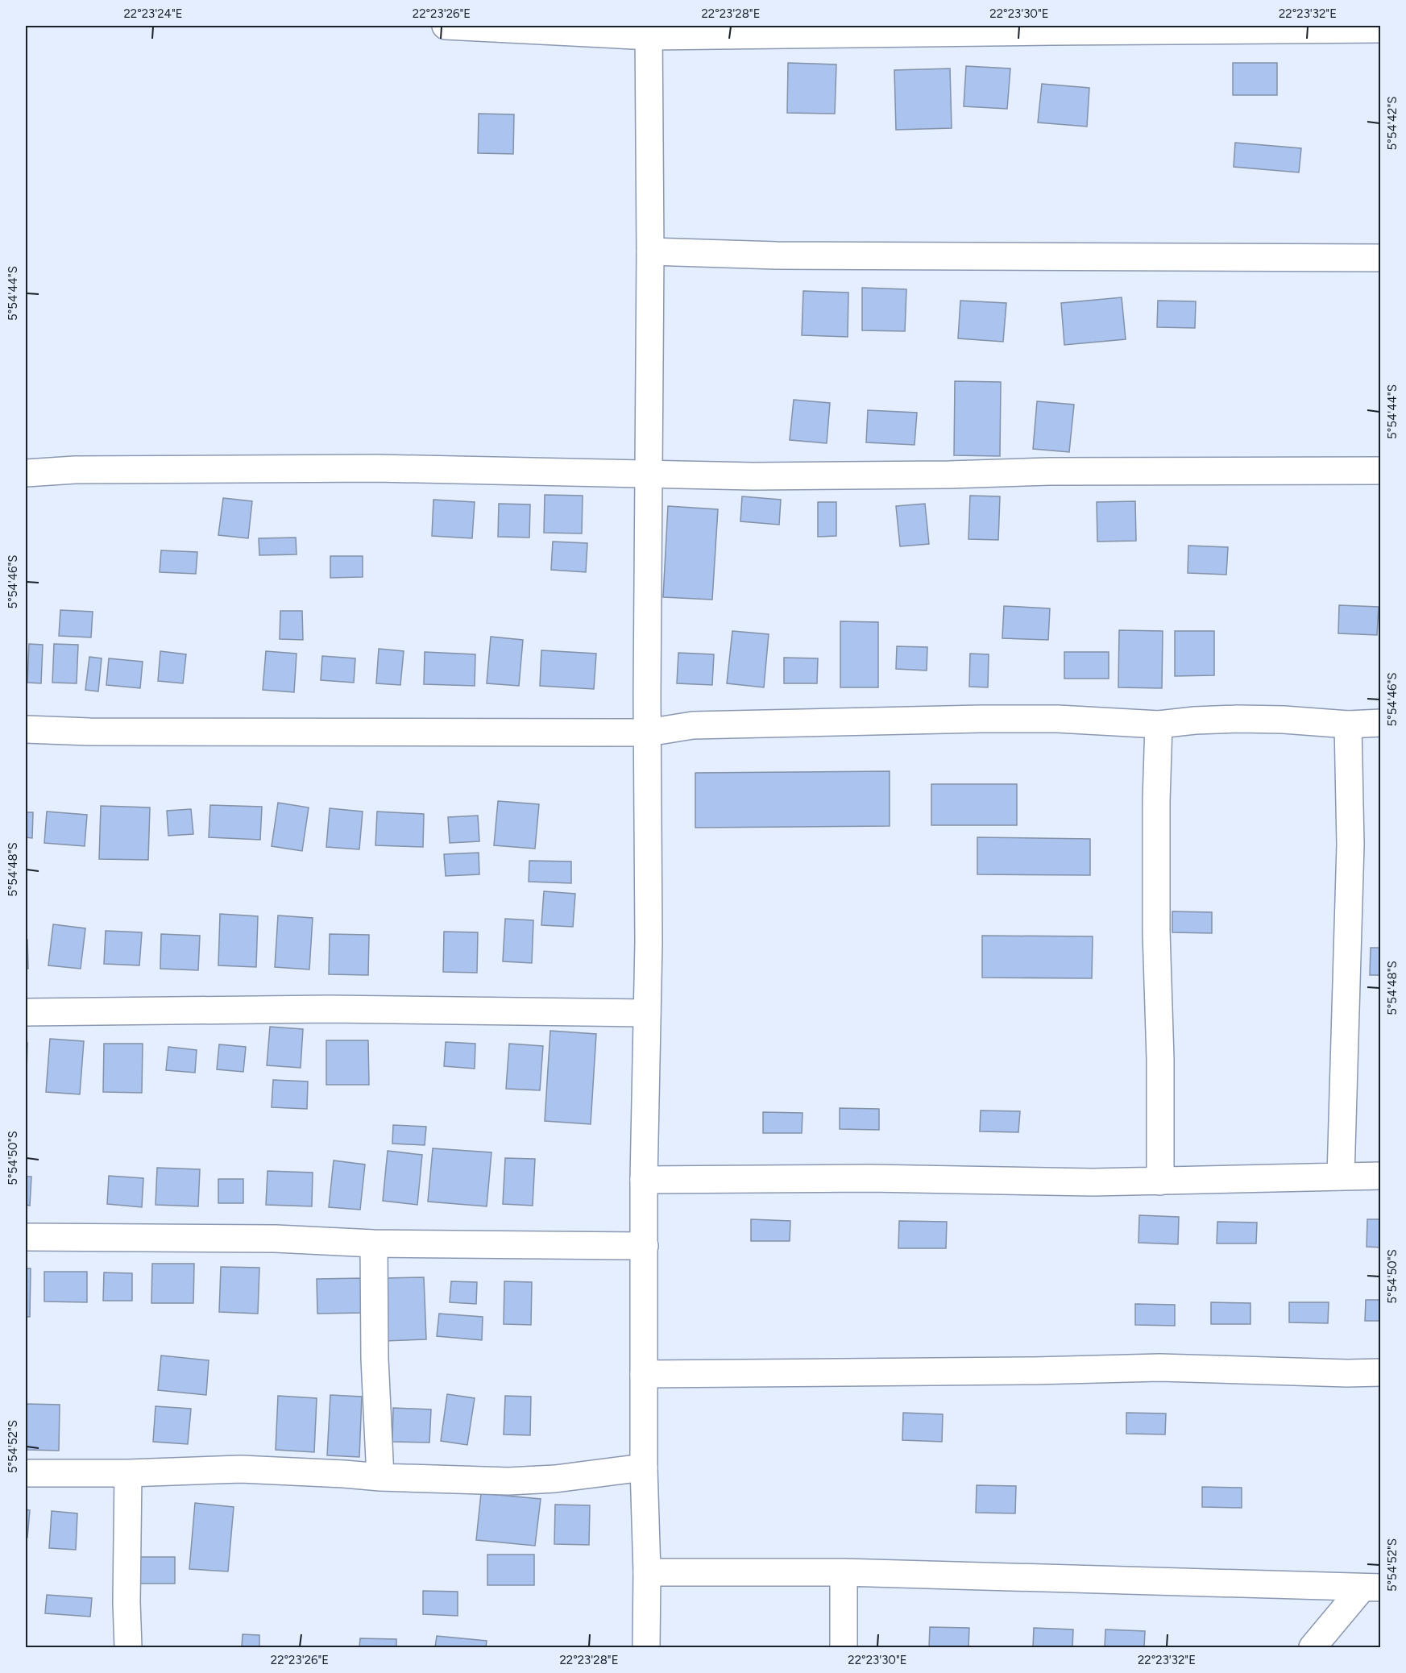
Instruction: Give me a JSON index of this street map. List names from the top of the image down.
{
  "coordinates": [
    "22°23'24\"E",
    "22°23'26\"E",
    "22°23'28\"E",
    "22°23'30\"E",
    "22°23'32\"E",
    "5°54'42\"S",
    "5°54'44\"S",
    "5°54'46\"S",
    "5°54'48\"S",
    "5°54'50\"S",
    "5°54'52\"S"
  ]
}
